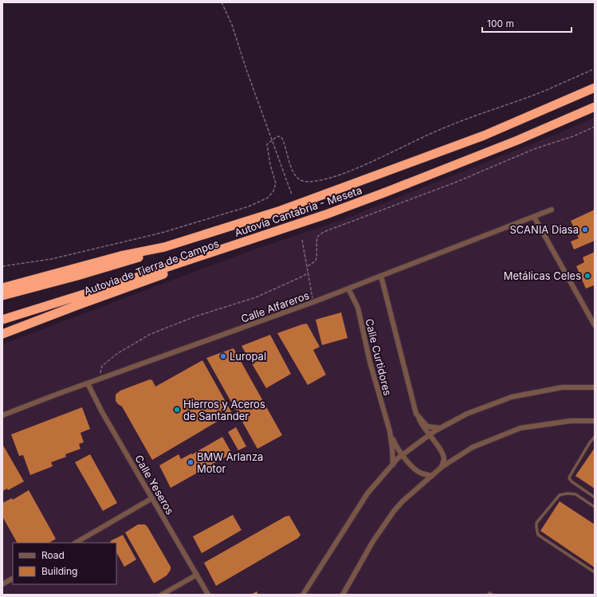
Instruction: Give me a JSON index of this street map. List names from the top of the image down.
{
  "streets": {
    "highway": ["Autovía Cantabria - Meseta", "Autovia de Tierra de Campos"],
    "street": ["Calle Alfareros", "Calle Curtidores", "Calle Yeseros"]
  },
  "crossings": [
    ["Autovía Cantabria - Meseta", "Autovia de Tierra de Campos"],
    ["Calle Alfareros", "Calle Curtidores"],
    ["Calle Alfareros", "Calle Yeseros"]
  ],
  "places": [
    "SCANIA Diasa",
    "Metálicas Celes",
    "Luropal",
    "Hierros y Aceros de Santander",
    "BMW Arlanza Motor"
  ],
  "legend": ["Road", "Building"],
  "scale_bar": "100 m"
}
